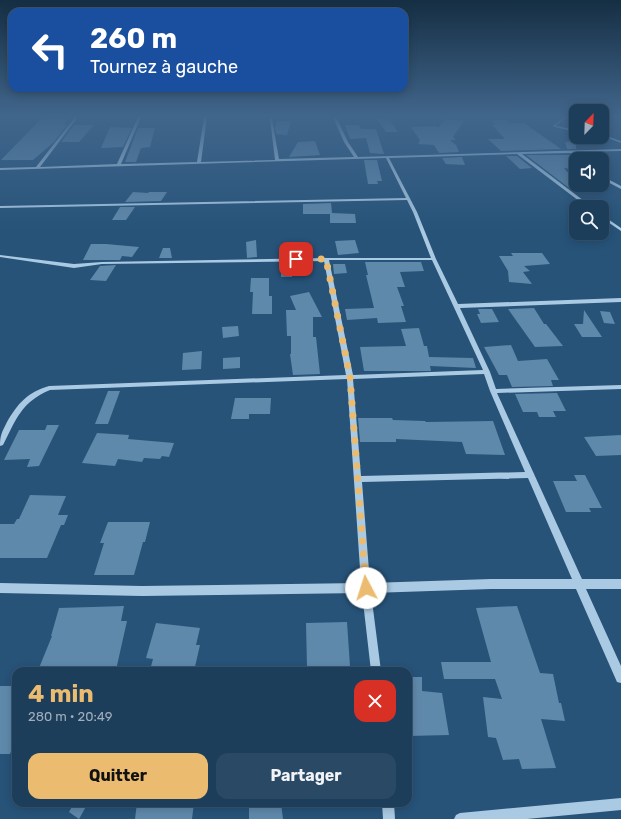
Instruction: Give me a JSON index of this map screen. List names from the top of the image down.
{
  "north": "top right",
  "page": {
    "turn": ["260 m", "Tournez à gauche"],
    "heading": ["4 min", "280 m · 20:49"],
    "buttons": ["Quitter", "Partager"]
  }
}
